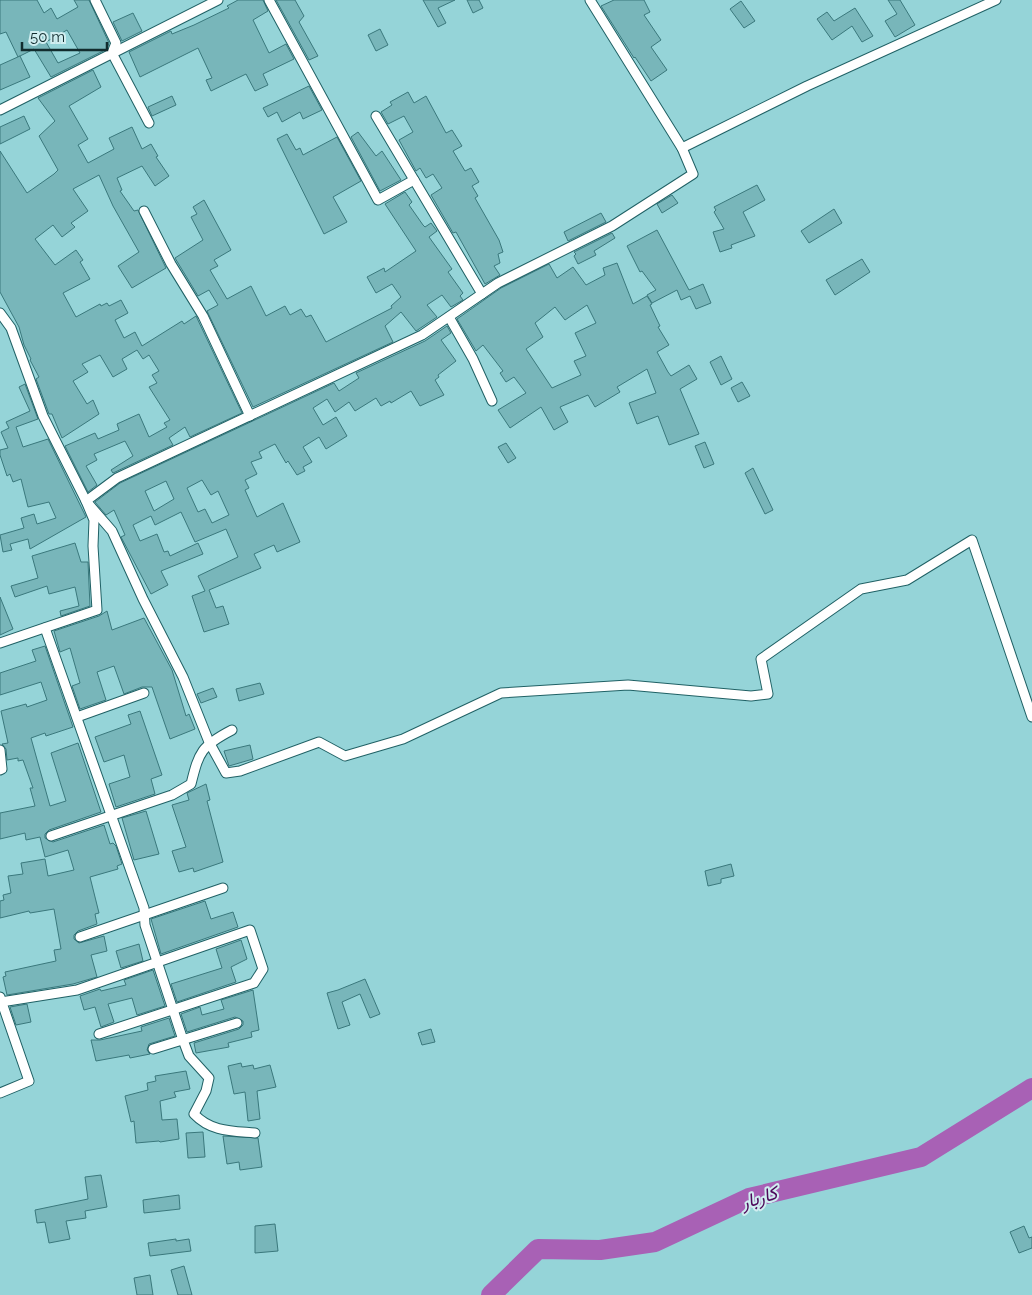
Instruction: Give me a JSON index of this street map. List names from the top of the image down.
{
  "water": ["کاربار"],
  "scale_bar": "50 m"
}
